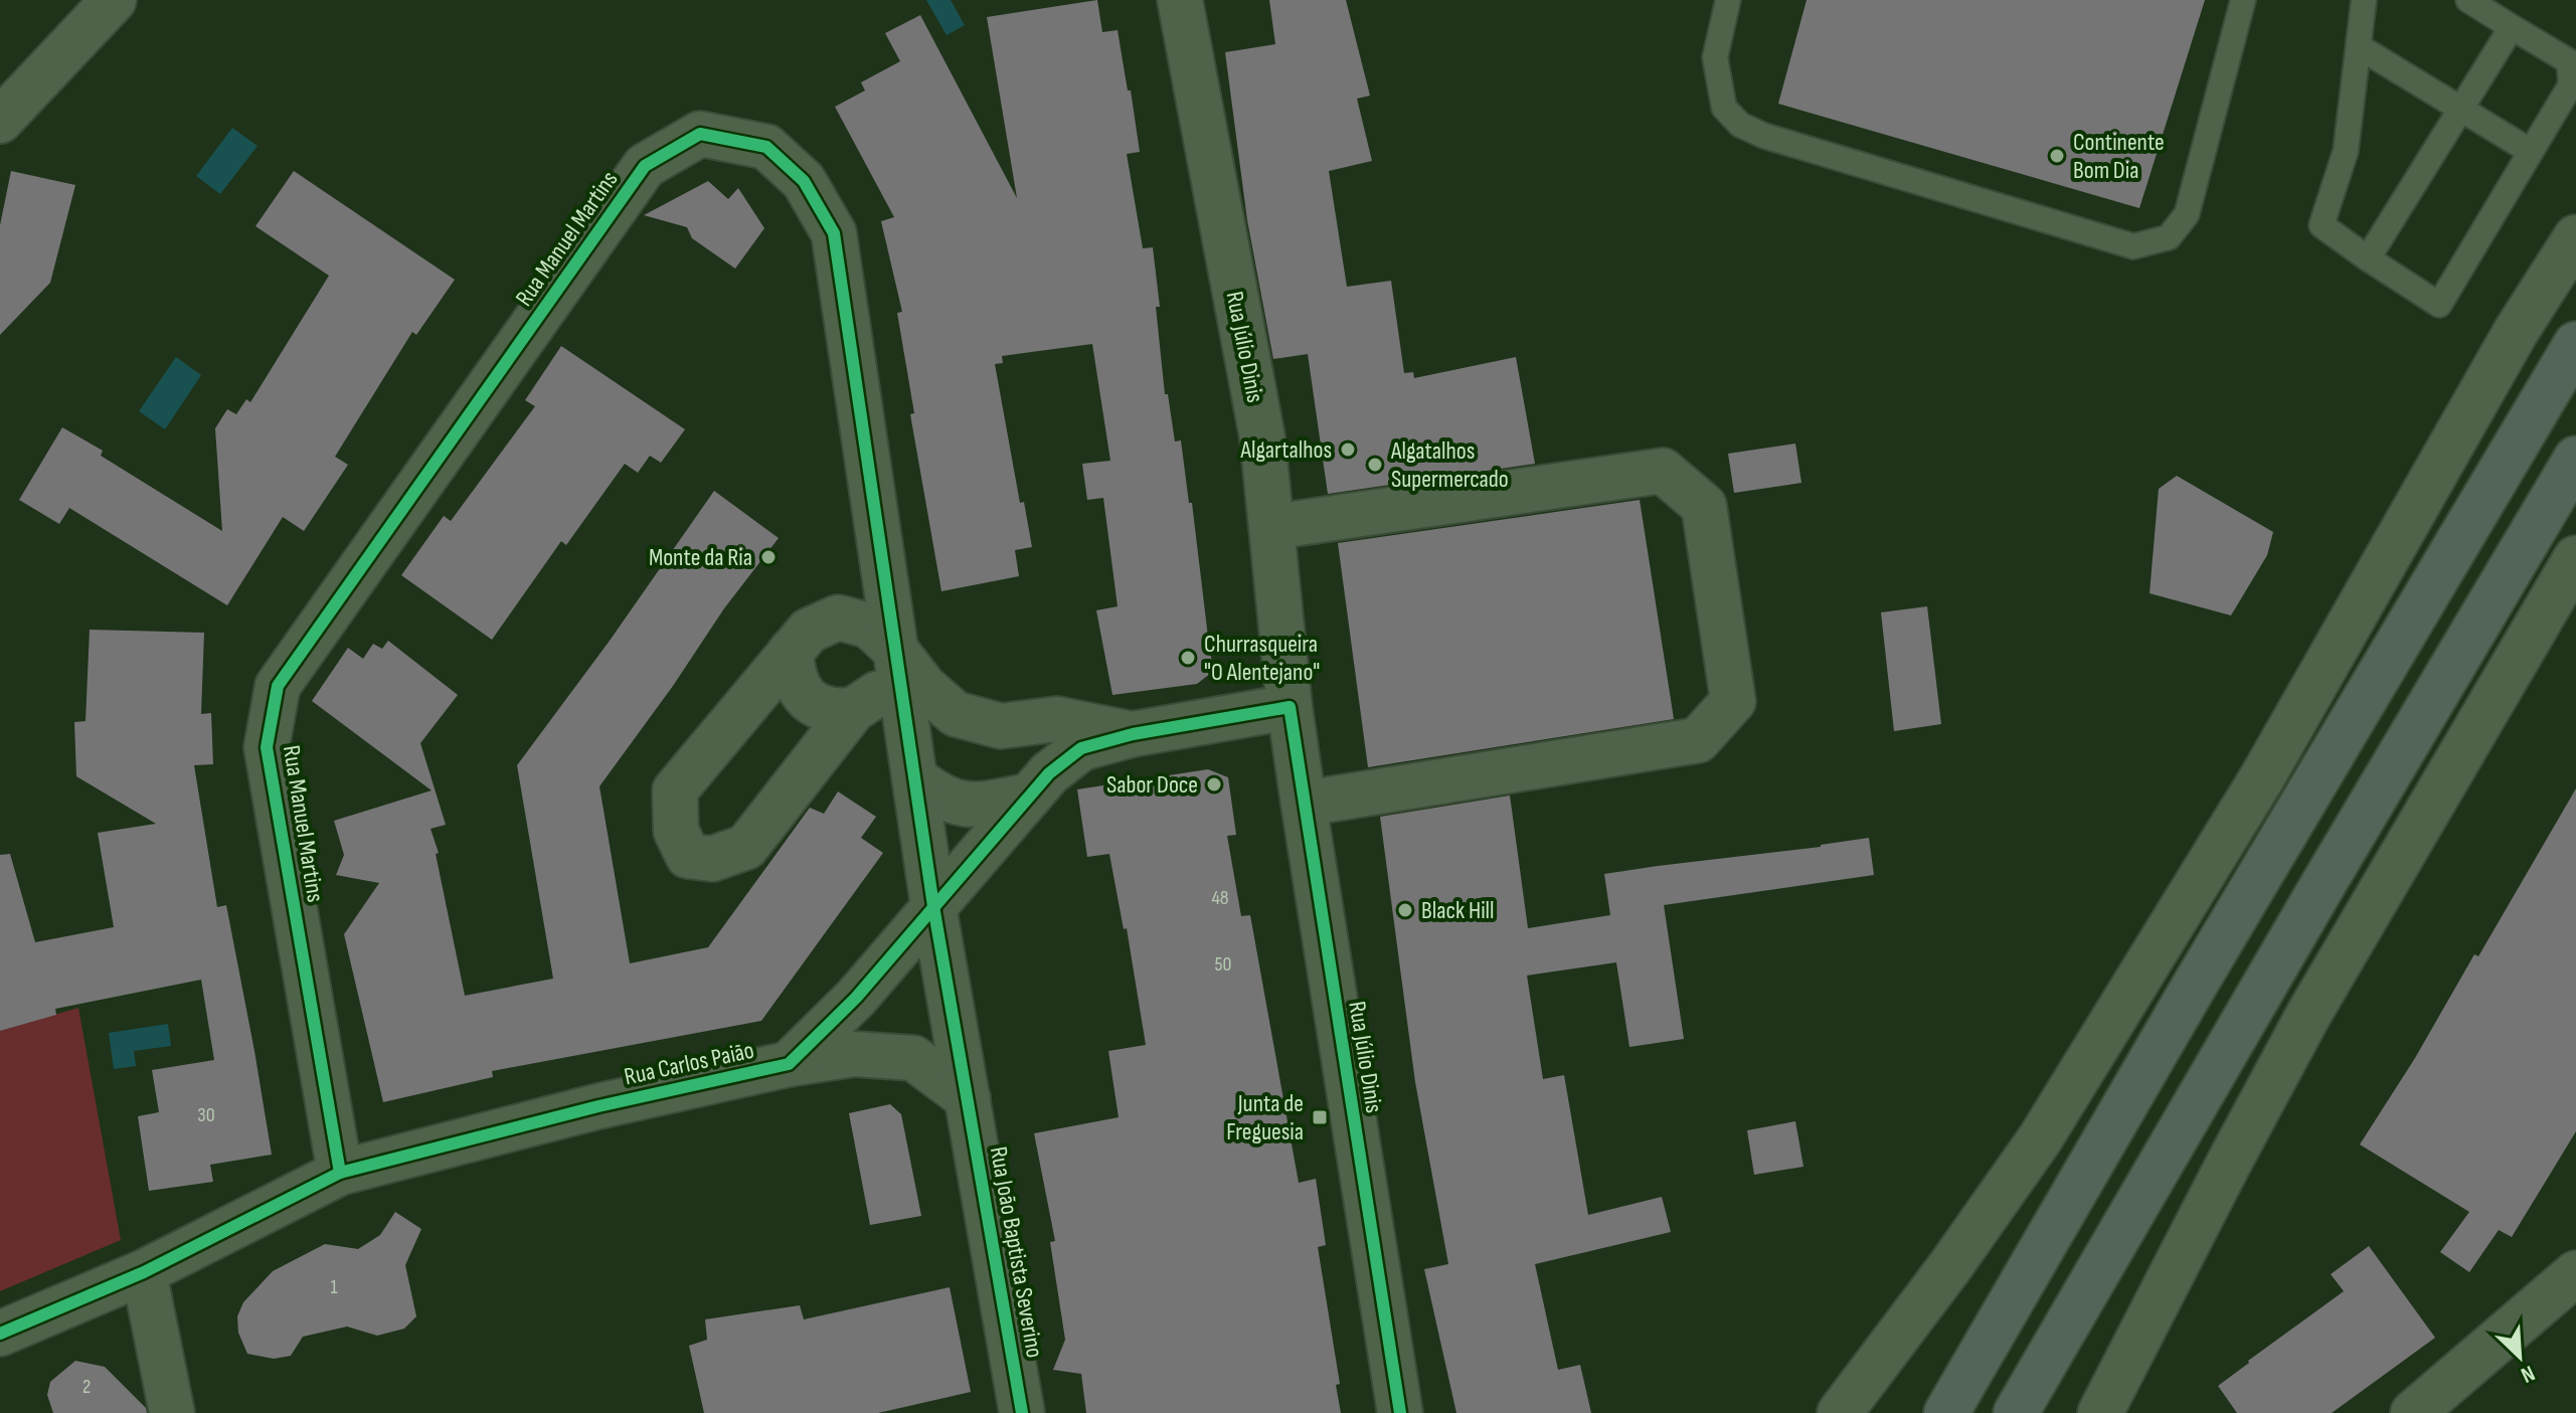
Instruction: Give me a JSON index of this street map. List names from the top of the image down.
{
  "streets": {
    "street": [
      "Rua Manuel Martins",
      "Rua Júlio Dinis",
      "Rua Carlos Paião",
      "Rua João Baptista Severino"
    ]
  },
  "crossings": [
    ["Rua Manuel Martins", "Rua Carlos Paião"],
    ["Rua Manuel Martins", "Rua João Baptista Severino"],
    ["Rua Júlio Dinis", "Rua Carlos Paião"],
    ["Rua Carlos Paião", "Rua João Baptista Severino"]
  ],
  "places": {
    "other": [
      "Continente Bom Dia",
      "Algartalhos",
      "Algatalhos Supermercado",
      "Monte da Ria",
      "Churrasqueira \"O Alentejano\"",
      "Sabor Doce",
      "Black Hill"
    ],
    "transit": ["Junta de Freguesia"]
  },
  "house_numbers": [
    "48",
    "50",
    "30",
    "1",
    "2"
  ],
  "north": "bottom right"
}
